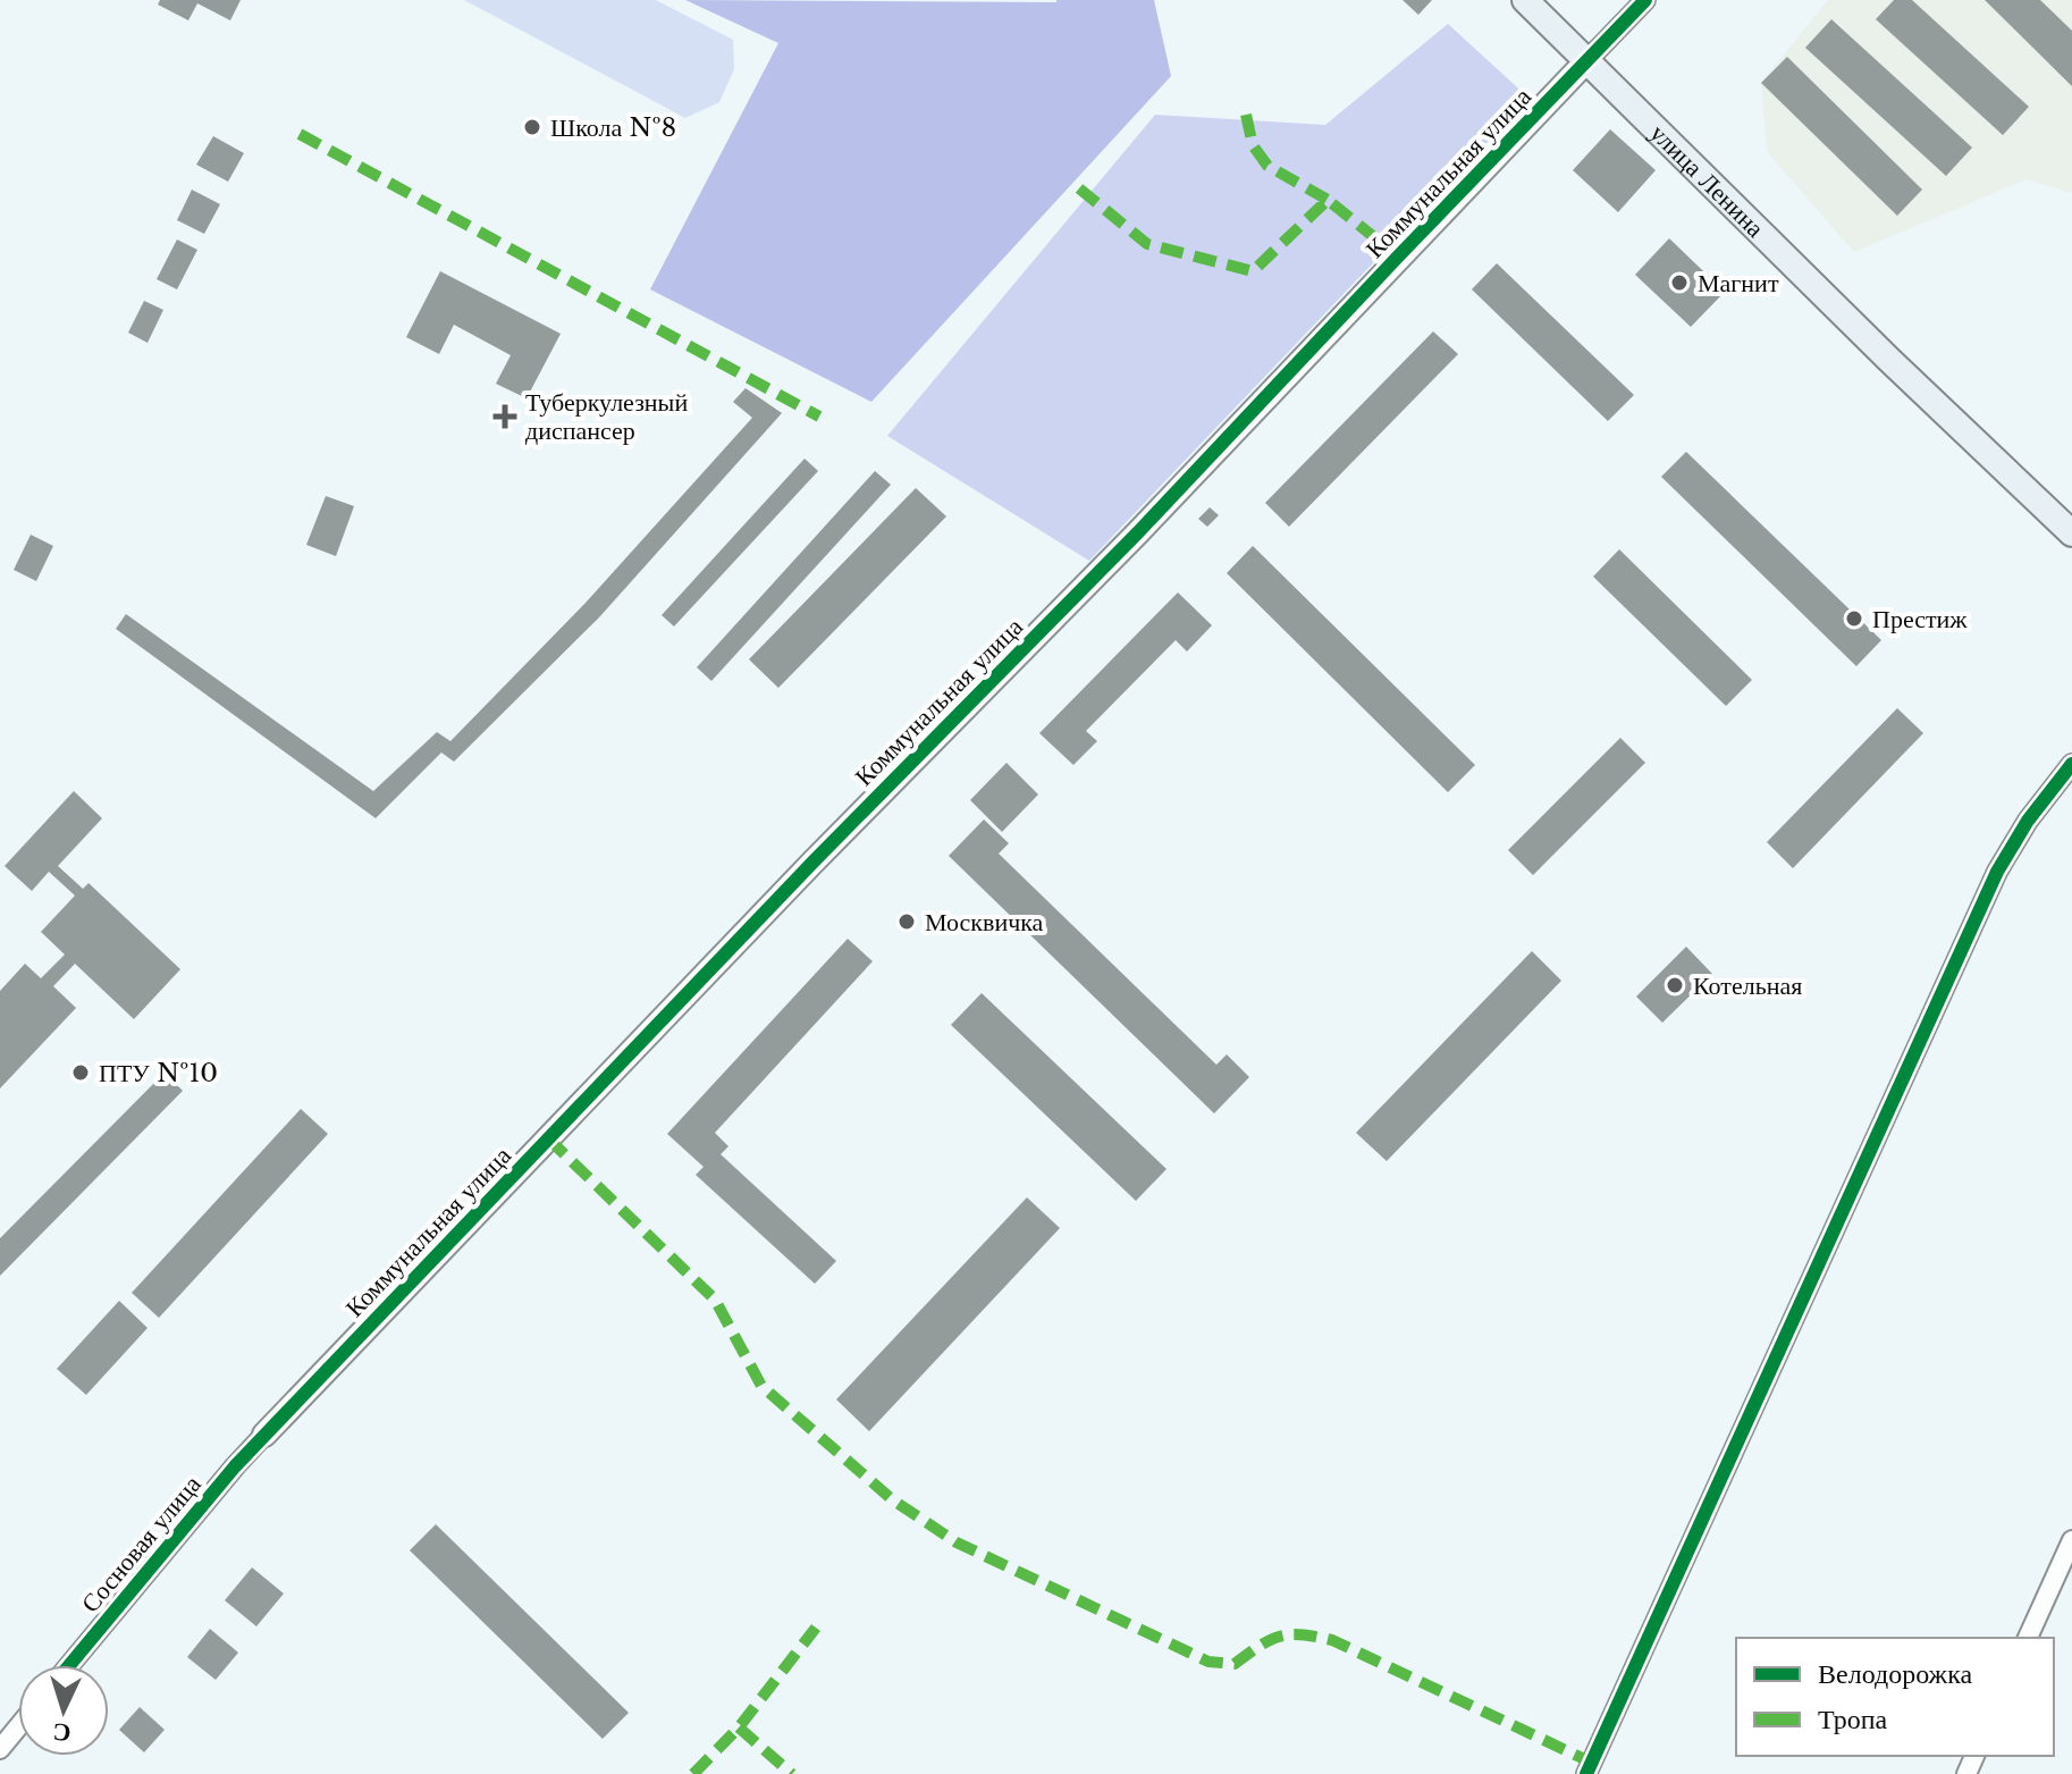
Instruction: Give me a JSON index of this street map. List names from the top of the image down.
{
  "streets": {
    "main road": ["улица Ленина"],
    "street": ["Коммунальная улица", "Сосновая улица"]
  },
  "crossings": [
    ["Коммунальная улица", "улица Ленина"],
    ["Коммунальная улица", "Сосновая улица"]
  ],
  "places": {
    "other": [
      "Школа №8",
      "Магнит",
      "Престиж",
      "Москвичка",
      "Котельная",
      "ПТУ №10"
    ],
    "health": ["Туберкулезный диспансер"]
  },
  "legend": ["Велодорожка", "Тропа"],
  "north": "bottom"
}
